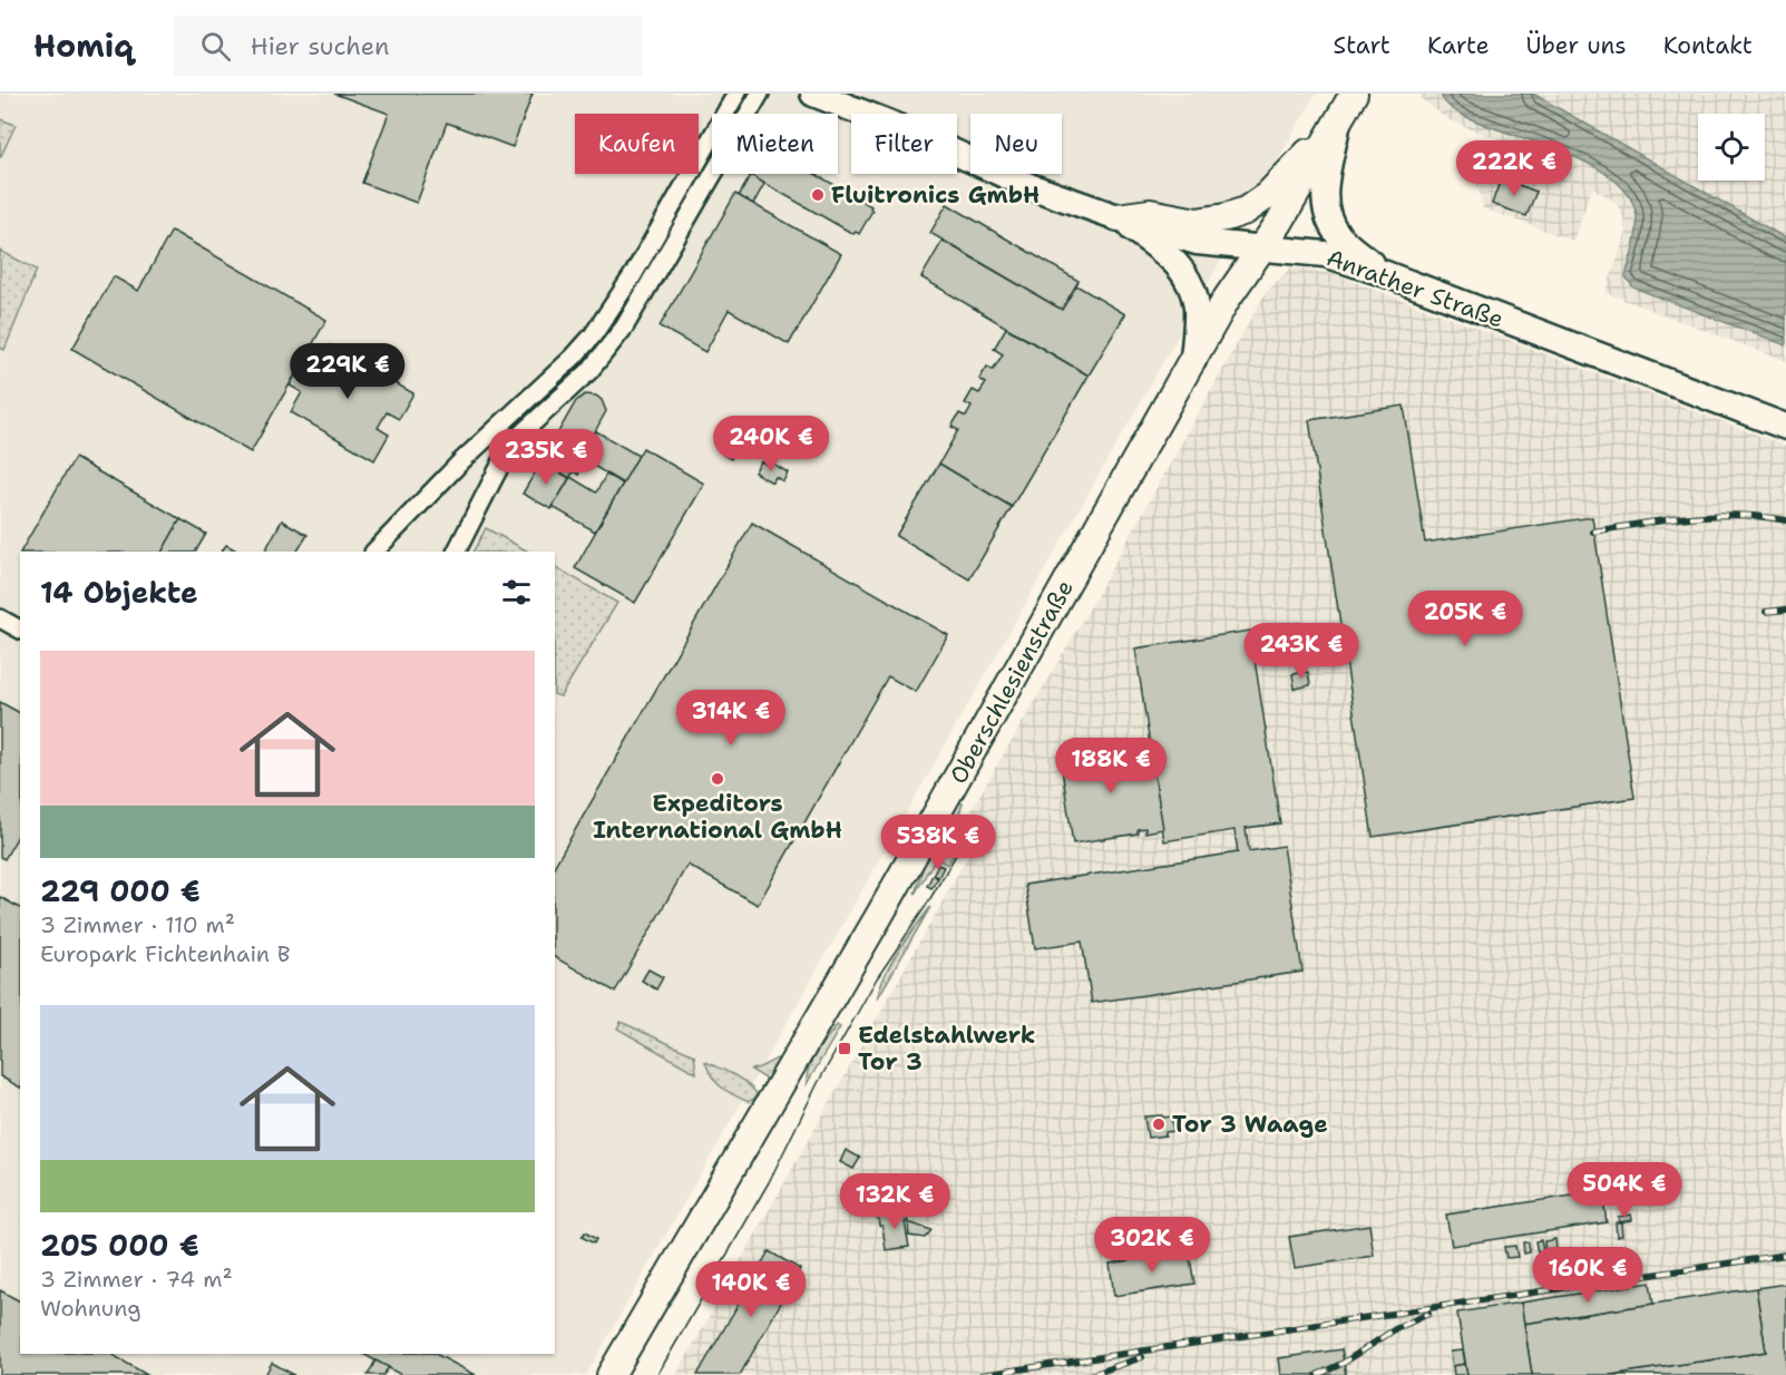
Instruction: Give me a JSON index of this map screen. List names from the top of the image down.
{
  "streets": {
    "main road": ["Anrather Straße", "Oberschlesienstraße"]
  },
  "crossings": [
    ["Anrather Straße", "Oberschlesienstraße"]
  ],
  "places": {
    "other": ["Fluitronics GmbH", "Expeditors International GmbH", "Tor 3 Waage"],
    "transit": ["Edelstahlwerk Tor 3"]
  },
  "page": {
    "header": "Homiq",
    "search": "Hier suchen",
    "nav": [
      "Start",
      "Karte",
      "Über uns",
      "Kontakt"
    ],
    "chip": [
      "Kaufen",
      "Mieten",
      "Filter",
      "Neu"
    ],
    "price": [
      "222K €",
      "229K €",
      "240K €",
      "235K €",
      "205K €",
      "243K €",
      "314K €",
      "188K €",
      "538K €",
      "504K €",
      "132K €",
      "302K €",
      "160K €",
      "140K €"
    ],
    "heading": "14 Objekte",
    "list": [
      {
        "name": "229 000 €",
        "note": "3 Zimmer · 110 m² · Europark Fichtenhain B"
      },
      {
        "name": "205 000 €",
        "note": "3 Zimmer · 74 m² · Wohnung"
      }
    ]
  }
}
